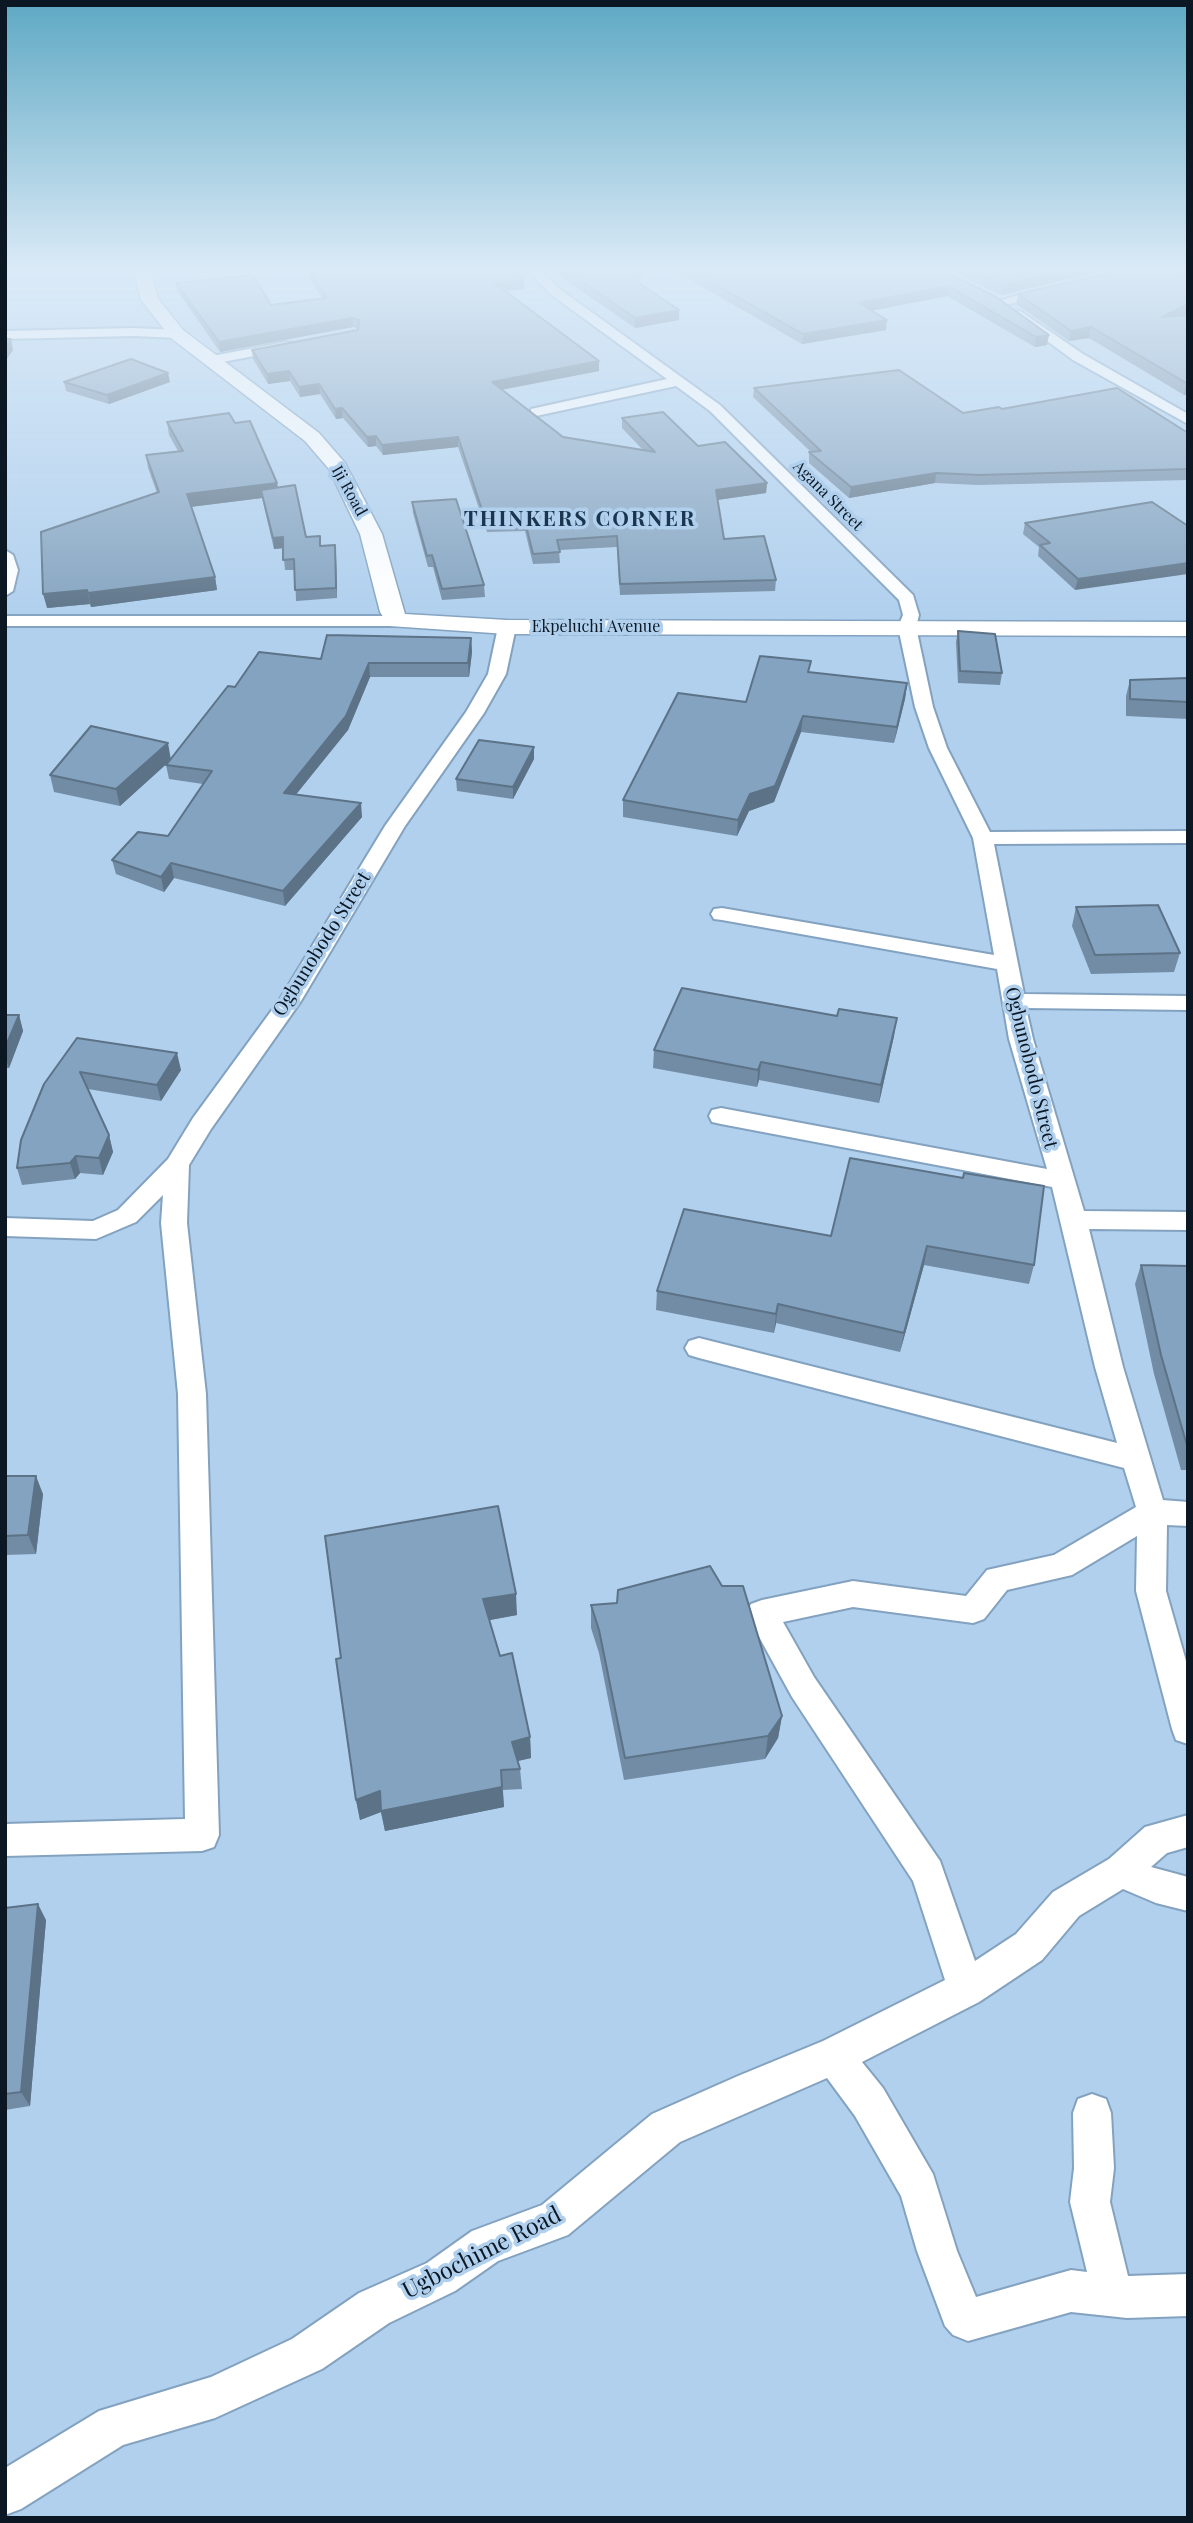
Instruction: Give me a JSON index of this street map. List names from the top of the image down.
{
  "streets": {
    "street": [
      "Iji Road",
      "Agana Street",
      "Ekpeluchi Avenue",
      "Ogbunobodo Street",
      "Ugbochime Road"
    ]
  },
  "crossings": [
    ["Iji Road", "Ekpeluchi Avenue"],
    ["Agana Street", "Ekpeluchi Avenue"],
    ["Agana Street", "Ogbunobodo Street"],
    ["Ekpeluchi Avenue", "Ogbunobodo Street"]
  ],
  "districts": ["THINKERS CORNER"]
}
